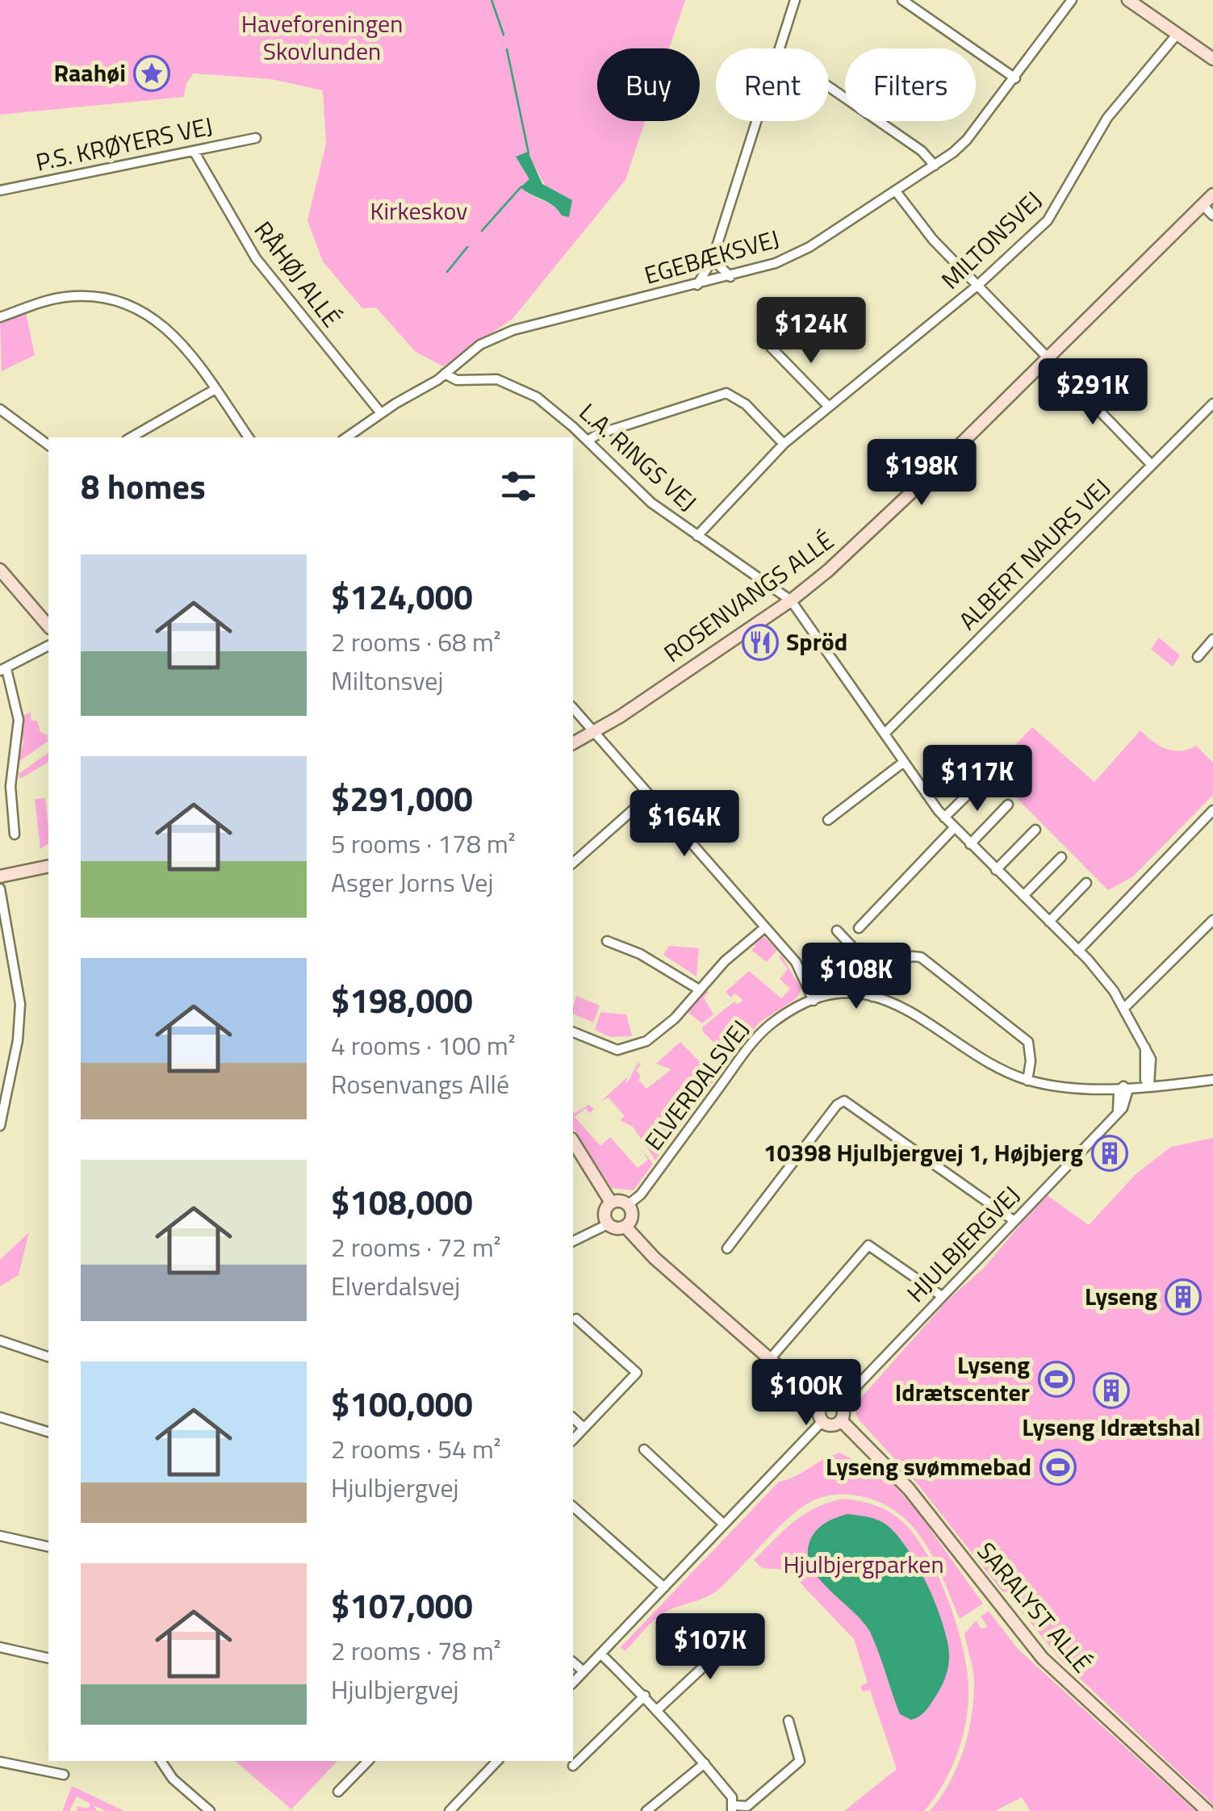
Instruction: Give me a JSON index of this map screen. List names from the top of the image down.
{
  "streets": {
    "street": [
      "P.S. KRØYERS VEJ",
      "MILTONSVEJ",
      "EGEBÆKSVEJ",
      "RÅHØJ ALLÉ",
      "L.A. RINGS VEJ",
      "ALBERT NAURS VEJ",
      "ROSENVANGS ALLÉ",
      "ELVERDALSVEJ",
      "HJULBJERGVEJ",
      "SARALYST ALLÉ"
    ]
  },
  "crossings": [
    ["P.S. KRØYERS VEJ", "RÅHØJ ALLÉ"],
    ["MILTONSVEJ", "L.A. RINGS VEJ"],
    ["EGEBÆKSVEJ", "RÅHØJ ALLÉ"],
    ["EGEBÆKSVEJ", "L.A. RINGS VEJ"],
    ["L.A. RINGS VEJ", "ALBERT NAURS VEJ"],
    ["L.A. RINGS VEJ", "ROSENVANGS ALLÉ"],
    ["L.A. RINGS VEJ", "ELVERDALSVEJ"],
    ["ELVERDALSVEJ", "HJULBJERGVEJ"],
    ["HJULBJERGVEJ", "SARALYST ALLÉ"]
  ],
  "parks": ["Haveforeningen Skovlunden", "Kirkeskov", "Hjulbjergparken"],
  "places": {
    "place": ["Raahøi"],
    "restaurant": ["Spröd"],
    "building": ["10398 Hjulbjergvej 1, Højbjerg", "Lyseng", "Lyseng Idrætshal"],
    "sports": ["Lyseng Idrætscenter", "Lyseng svømmebad"]
  },
  "page": {
    "chip": ["Buy", "Rent", "Filters"],
    "price": [
      "$124K",
      "$291K",
      "$198K",
      "$117K",
      "$164K",
      "$108K",
      "$100K",
      "$107K"
    ],
    "heading": "8 homes",
    "list": [
      {
        "name": "$124,000",
        "note": "2 rooms · 68 m² · Miltonsvej"
      },
      {
        "name": "$291,000",
        "note": "5 rooms · 178 m² · Asger Jorns Vej"
      },
      {
        "name": "$198,000",
        "note": "4 rooms · 100 m² · Rosenvangs Allé"
      },
      {
        "name": "$108,000",
        "note": "2 rooms · 72 m² · Elverdalsvej"
      },
      {
        "name": "$100,000",
        "note": "2 rooms · 54 m² · Hjulbjergvej"
      },
      {
        "name": "$107,000",
        "note": "2 rooms · 78 m² · Hjulbjergvej"
      }
    ]
  }
}
